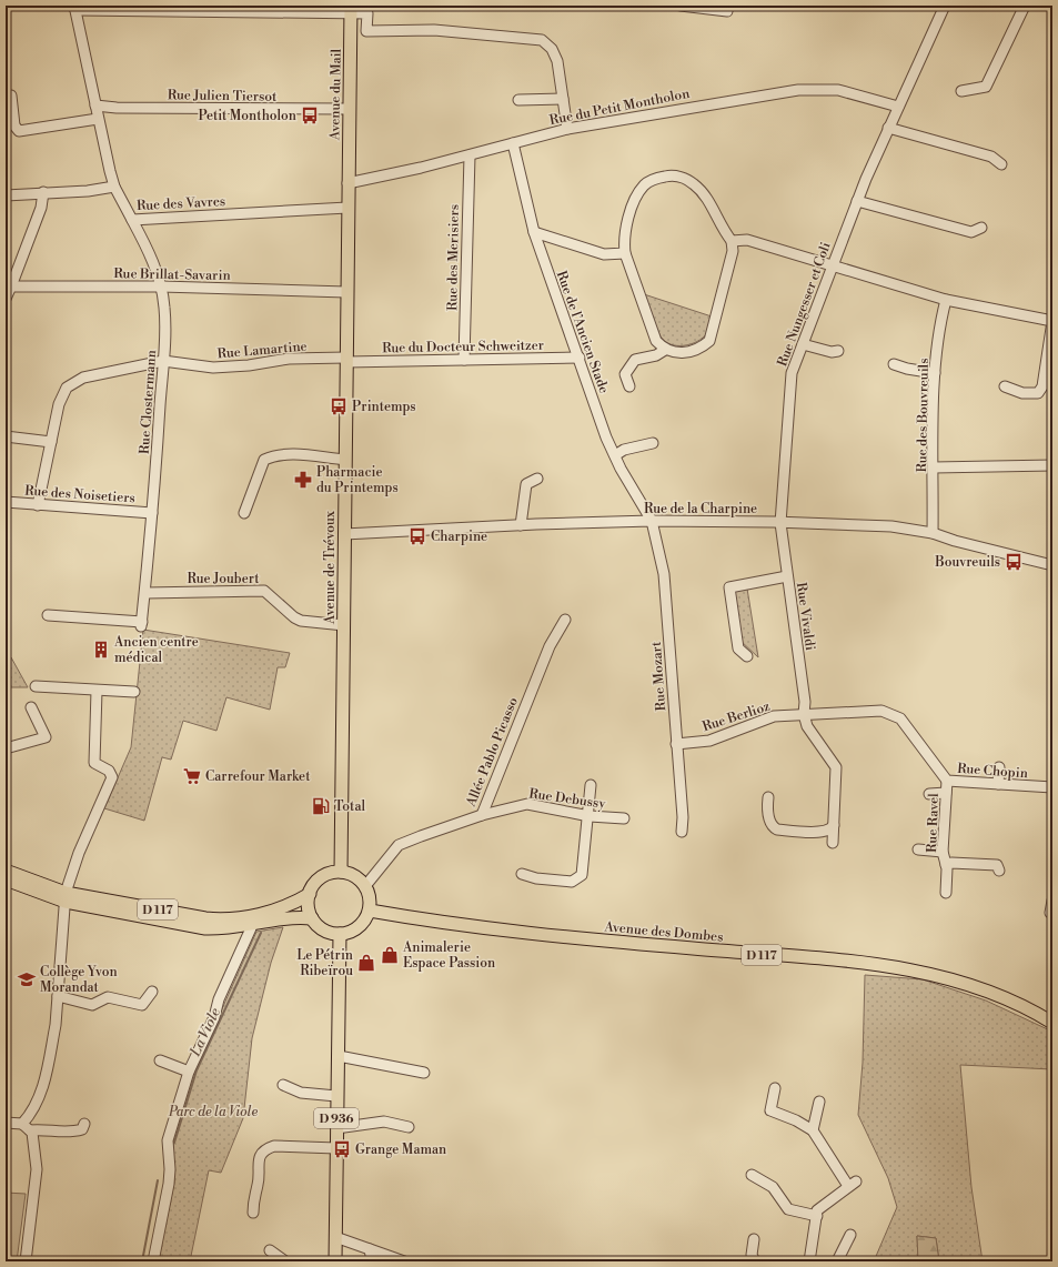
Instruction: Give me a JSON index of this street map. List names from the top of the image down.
{
  "streets": {
    "main road": [
      "Avenue du Mail",
      "Avenue de Trévoux",
      "D 117",
      "Avenue des Dombes",
      "D 936"
    ],
    "street": [
      "Rue Julien Tiersot",
      "Rue du Petit Montholon",
      "Rue des Vavres",
      "Rue des Merisiers",
      "Rue Brillat-Savarin",
      "Rue Nungesser et Coli",
      "Rue de l’Ancien Stade",
      "Rue du Docteur Schweitzer",
      "Rue Lamartine",
      "Rue Clostermann",
      "Rue des Bouvreuils",
      "Rue des Noisetiers",
      "Rue de la Charpine",
      "Rue Joubert",
      "Rue Vivaldi",
      "Rue Mozart",
      "Rue Berlioz",
      "Allée Pablo Picasso",
      "Rue Chopin",
      "Rue Debussy",
      "Rue Ravel"
    ]
  },
  "crossings": [
    ["Avenue du Mail", "Rue Julien Tiersot"],
    ["Avenue du Mail", "Rue du Petit Montholon"],
    ["Avenue du Mail", "Avenue de Trévoux"],
    ["Rue Julien Tiersot", "Rue des Vavres"],
    ["Rue du Petit Montholon", "Rue des Merisiers"],
    ["Rue du Petit Montholon", "Rue Nungesser et Coli"],
    ["Rue du Petit Montholon", "Rue de l’Ancien Stade"],
    ["Rue du Petit Montholon", "Avenue de Trévoux"],
    ["Rue des Vavres", "Rue Clostermann"],
    ["Rue des Vavres", "Avenue de Trévoux"],
    ["Rue des Merisiers", "Rue du Docteur Schweitzer"],
    ["Rue Brillat-Savarin", "Rue Clostermann"],
    ["Rue Brillat-Savarin", "Avenue de Trévoux"],
    ["Rue Nungesser et Coli", "Rue de la Charpine"],
    ["Rue Nungesser et Coli", "Rue Vivaldi"],
    ["Rue de l’Ancien Stade", "Rue du Docteur Schweitzer"],
    ["Rue de l’Ancien Stade", "Rue de la Charpine"],
    ["Rue de l’Ancien Stade", "Rue Mozart"],
    ["Rue du Docteur Schweitzer", "Rue Lamartine"],
    ["Rue du Docteur Schweitzer", "Avenue de Trévoux"],
    ["Rue Lamartine", "Rue Clostermann"],
    ["Rue Lamartine", "Rue des Noisetiers"],
    ["Rue Lamartine", "Avenue de Trévoux"],
    ["Rue Clostermann", "Rue des Noisetiers"],
    ["Rue Clostermann", "Rue Joubert"],
    ["Rue des Bouvreuils", "Rue de la Charpine"],
    ["Rue de la Charpine", "Avenue de Trévoux"],
    ["Rue de la Charpine", "Rue Vivaldi"],
    ["Rue de la Charpine", "Rue Mozart"],
    ["Avenue de Trévoux", "Rue Joubert"],
    ["Avenue de Trévoux", "Allée Pablo Picasso"],
    ["Avenue de Trévoux", "D 117"],
    ["Avenue de Trévoux", "Avenue des Dombes"],
    ["Avenue de Trévoux", "D 936"],
    ["Rue Vivaldi", "Rue Berlioz"],
    ["Rue Vivaldi", "Rue Chopin"],
    ["Rue Mozart", "Rue Berlioz"],
    ["Rue Berlioz", "Rue Chopin"],
    ["Allée Pablo Picasso", "Rue Debussy"],
    ["Allée Pablo Picasso", "D 117"],
    ["Allée Pablo Picasso", "Avenue des Dombes"],
    ["Allée Pablo Picasso", "D 936"],
    ["Rue Chopin", "Rue Ravel"],
    ["D 117", "Avenue des Dombes"],
    ["D 117", "D 936"],
    ["Avenue des Dombes", "D 936"]
  ],
  "water": ["La Viole"],
  "parks": ["Parc de la Viole"],
  "places": {
    "bus stop": [
      "Petit Montholon",
      "Printemps",
      "Charpine",
      "Bouvreuils",
      "Grange Maman"
    ],
    "pharmacy": ["Pharmacie du Printemps"],
    "building": ["Ancien centre médical"],
    "supermarket": ["Carrefour Market"],
    "fuel station": ["Total"],
    "shop": ["Animalerie Espace Passion", "Le Pétrin Ribeïrou"],
    "school or university": ["Collège Yvon Morandat"]
  }
}
